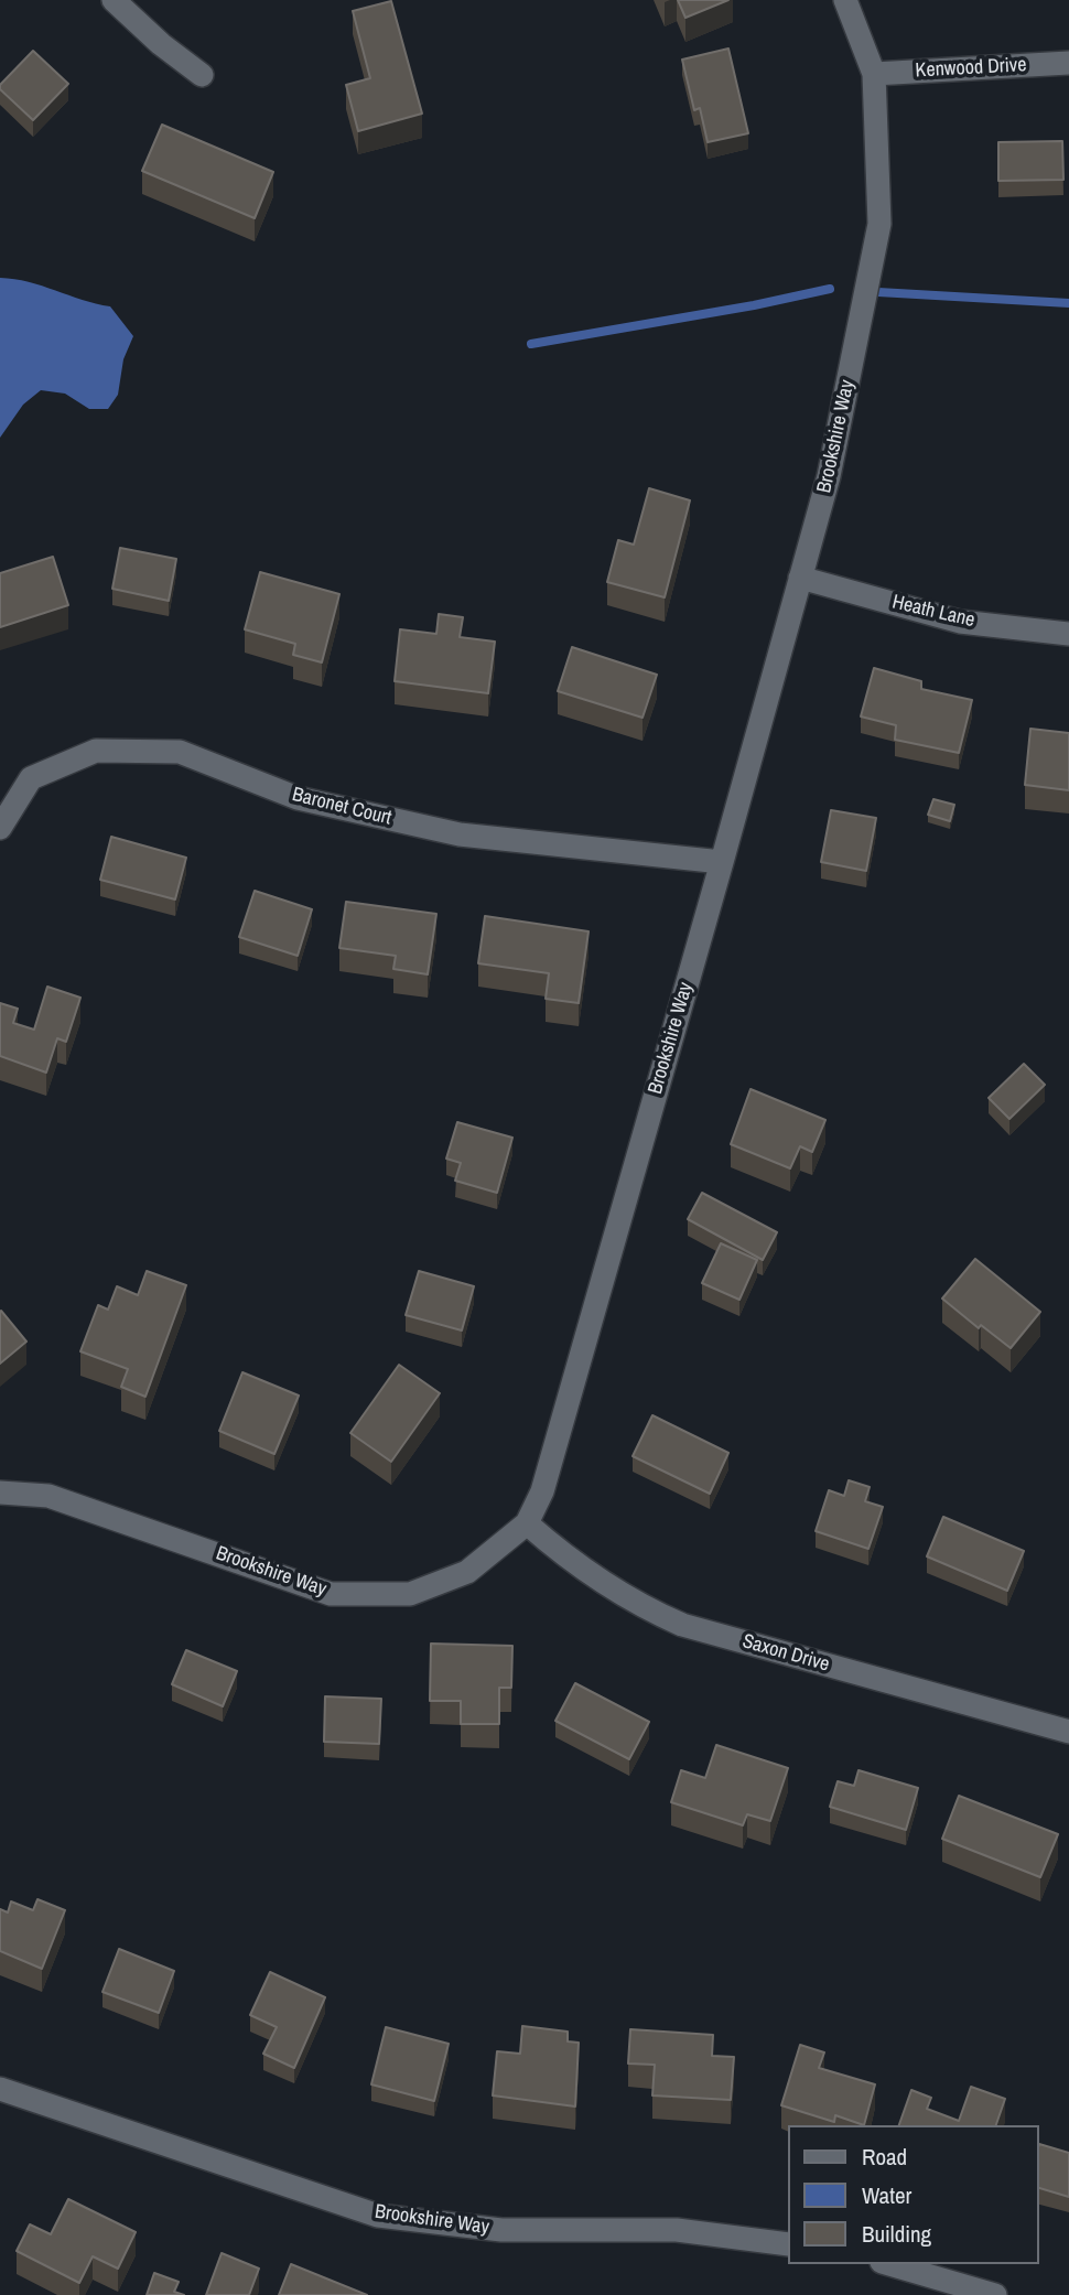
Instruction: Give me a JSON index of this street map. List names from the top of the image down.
{
  "streets": {
    "street": [
      "Kenwood Drive",
      "Brookshire Way",
      "Heath Lane",
      "Baronet Court",
      "Saxon Drive"
    ]
  },
  "crossings": [
    ["Kenwood Drive", "Brookshire Way"],
    ["Brookshire Way", "Heath Lane"],
    ["Brookshire Way", "Baronet Court"],
    ["Brookshire Way", "Saxon Drive"]
  ],
  "legend": ["Road", "Water", "Building"]
}
